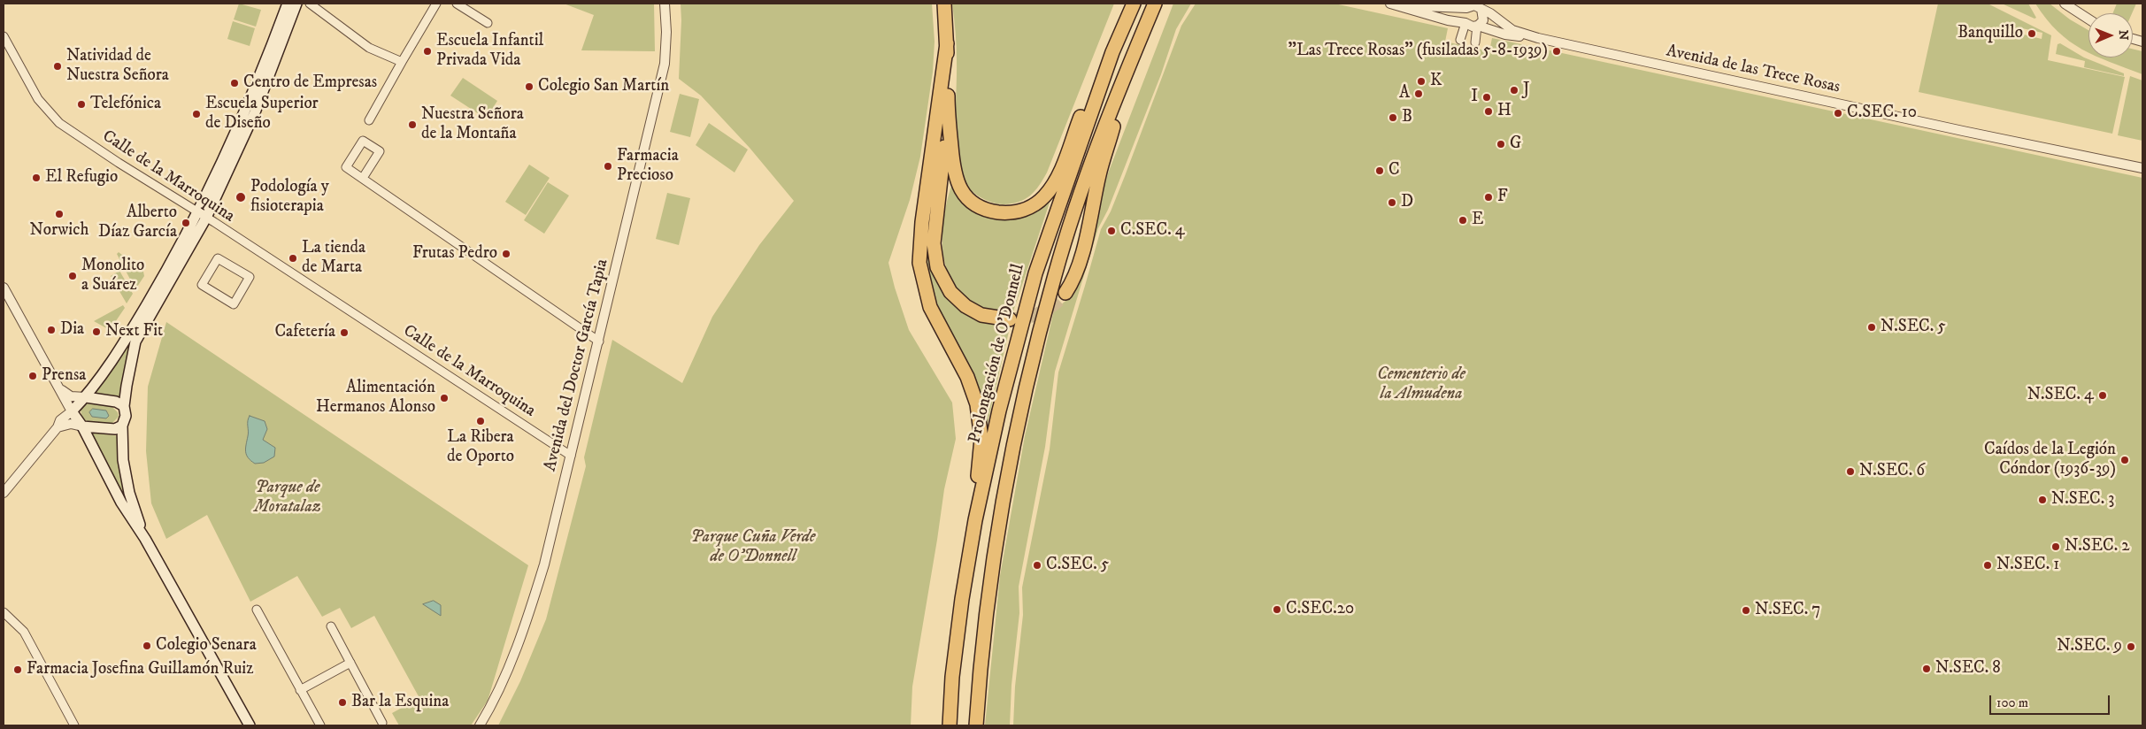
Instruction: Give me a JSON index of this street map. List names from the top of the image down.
{
  "streets": {
    "highway": ["Prolongación de O'Donnell"],
    "street": ["Avenida de las Trece Rosas", "Calle de la Marroquina", "Avenida del Doctor García Tapia"]
  },
  "crossings": [
    ["Calle de la Marroquina", "Avenida del Doctor García Tapia"]
  ],
  "parks": ["Cementerio de la Almudena", "Parque de Moratalaz", "Parque Cuña Verde de O'Donnell"],
  "places": [
    "Banquillo",
    "Escuela Infantil Privada Vida",
    "\"Las Trece Rosas\" (fusiladas 5-8-1939)",
    "Natividad de Nuestra Señora",
    "K",
    "Centro de Empresas",
    "Colegio San Martín",
    "J",
    "A",
    "I",
    "Telefónica",
    "H",
    "C.SEC. 10",
    "Escuela Superior de Diseño",
    "B",
    "Nuestra Señora de la Montaña",
    "G",
    "Farmacia Precioso",
    "C",
    "El Refugio",
    "Podología y fisioterapia",
    "F",
    "D",
    "Norwich",
    "E",
    "Alberto Díaz García",
    "C.SEC. 4",
    "Frutas Pedro",
    "La tienda de Marta",
    "Monolito a Suárez",
    "N.SEC. 5",
    "Dia",
    "Next Fit",
    "Cafetería",
    "Prensa",
    "N.SEC. 4",
    "Alimentación Hermanos Alonso",
    "La Ribera de Oporto",
    "Caídos de la Legión Cóndor (1936-39)",
    "N.SEC. 6",
    "N.SEC. 3",
    "N.SEC. 2",
    "C.SEC. 5",
    "N.SEC. 1",
    "C.SEC.20",
    "N.SEC. 7",
    "Colegio Senara",
    "N.SEC. 9",
    "N.SEC. 8",
    "Farmacia Josefina Guillamón Ruiz",
    "Bar la Esquina"
  ],
  "scale_bar": "100 m",
  "north": "right"
}
